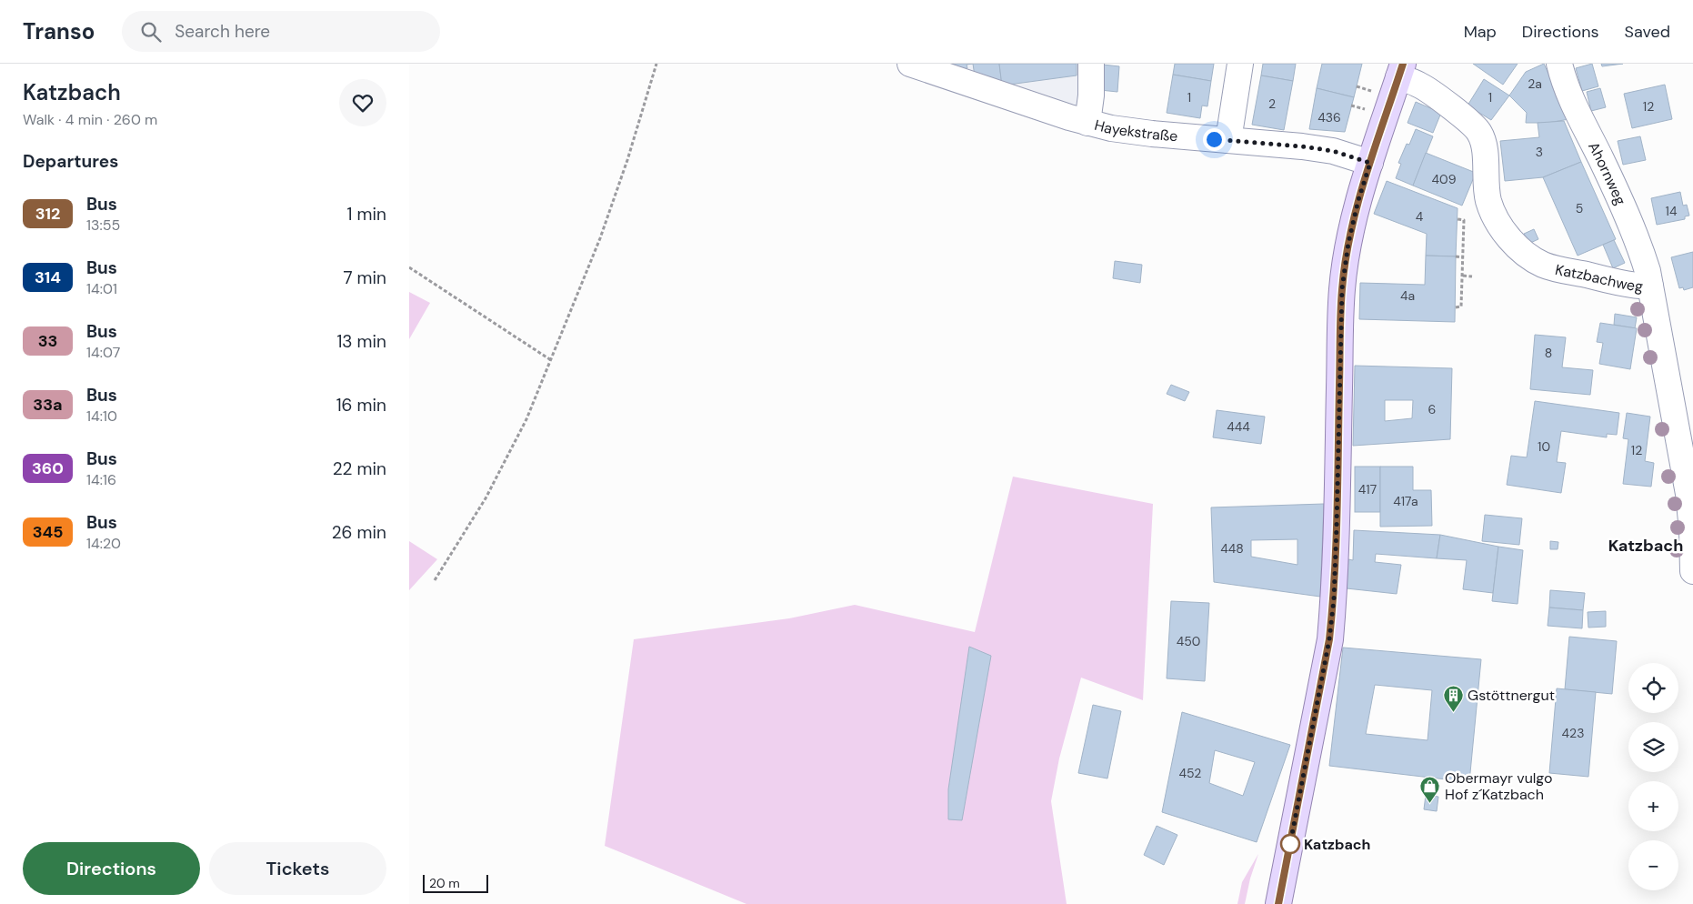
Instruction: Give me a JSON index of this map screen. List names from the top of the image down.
{
  "streets": {
    "street": ["Hayekstraße", "Ahornweg", "Katzbachweg"]
  },
  "crossings": [
    ["Ahornweg", "Katzbachweg"]
  ],
  "districts": ["Katzbach"],
  "places": {
    "building": ["Gstöttnergut"],
    "shop": ["Obermayr vulgo Hof z´Katzbach"],
    "other": ["Katzbach"]
  },
  "lines": ["bus line 312"],
  "house_numbers": [
    "2a",
    "1",
    "1",
    "2",
    "12",
    "436",
    "3",
    "409",
    "5",
    "14",
    "4",
    "4a",
    "8",
    "6",
    "444",
    "10",
    "12",
    "417",
    "417a",
    "448",
    "450",
    "423",
    "452"
  ],
  "scale_bar": "20 m",
  "page": {
    "header": "Transo",
    "search": "Search here",
    "nav": ["Map", "Directions", "Saved"],
    "heading": [
      ["Katzbach", "Walk · 4 min · 260 m"],
      "Departures"
    ],
    "list": [
      {
        "mark": "312",
        "name": "Bus",
        "note": "13:55",
        "value": "1 min"
      },
      {
        "mark": "314",
        "name": "Bus",
        "note": "14:01",
        "value": "7 min"
      },
      {
        "mark": "33",
        "name": "Bus",
        "note": "14:07",
        "value": "13 min"
      },
      {
        "mark": "33a",
        "name": "Bus",
        "note": "14:10",
        "value": "16 min"
      },
      {
        "mark": "360",
        "name": "Bus",
        "note": "14:16",
        "value": "22 min"
      },
      {
        "mark": "345",
        "name": "Bus",
        "note": "14:20",
        "value": "26 min"
      }
    ],
    "map_buttons": ["+", "−"],
    "buttons": ["Directions", "Tickets"],
    "scale": "20 m"
  }
}
